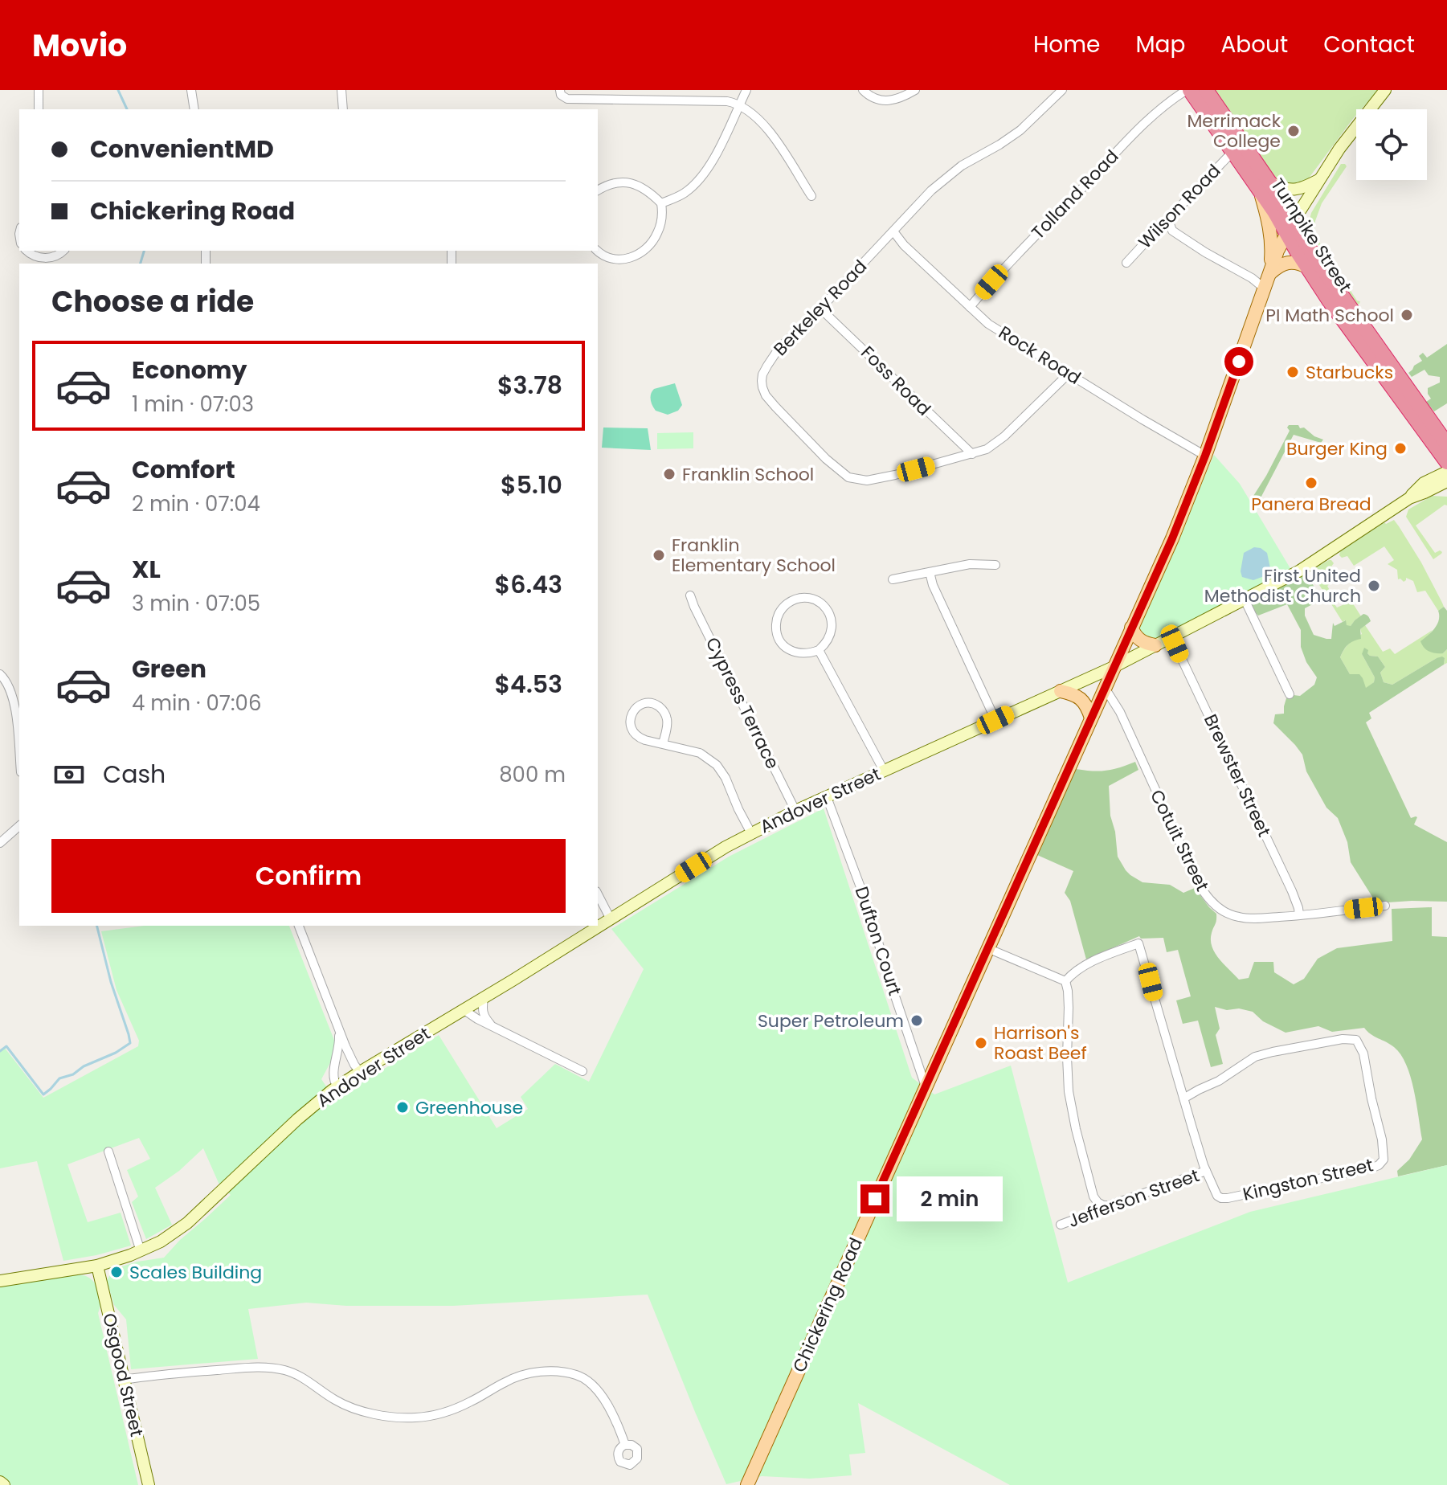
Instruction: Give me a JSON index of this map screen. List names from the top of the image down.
{
  "streets": {
    "highway": ["Turnpike Street"],
    "main road": ["Andover Street", "Chickering Road", "Osgood Street"],
    "street": [
      "Tolland Road",
      "Wilson Road",
      "Berkeley Road",
      "Rock Road",
      "Foss Road",
      "Cypress Terrace",
      "Brewster Street",
      "Cotuit Street",
      "Dufton Court",
      "Kingston Street",
      "Jefferson Street"
    ]
  },
  "crossings": [
    ["Tolland Road", "Turnpike Street"],
    ["Tolland Road", "Rock Road"],
    ["Wilson Road", "Turnpike Street"],
    ["Berkeley Road", "Rock Road"],
    ["Berkeley Road", "Foss Road"],
    ["Cypress Terrace", "Andover Street"],
    ["Brewster Street", "Andover Street"],
    ["Brewster Street", "Cotuit Street"],
    ["Andover Street", "Dufton Court"],
    ["Andover Street", "Chickering Road"],
    ["Andover Street", "Osgood Street"],
    ["Cotuit Street", "Chickering Road"],
    ["Dufton Court", "Chickering Road"],
    ["Kingston Street", "Jefferson Street"]
  ],
  "places": [
    "Merrimack College",
    "PI Math School",
    "Starbucks",
    "Burger King",
    "Franklin School",
    "Panera Bread",
    "Franklin Elementary School",
    "First United Methodist Church",
    "Super Petroleum",
    "Harrison's Roast Beef",
    "Greenhouse",
    "Scales Building"
  ],
  "page": {
    "header": "Movio",
    "nav": [
      "Home",
      "Map",
      "About",
      "Contact"
    ],
    "banner": ["ConvenientMD", "Chickering Road"],
    "heading": "Choose a ride",
    "list": [
      {
        "name": "Economy",
        "note": "1 min · 07:03",
        "value": "$3.78"
      },
      {
        "name": "Comfort",
        "note": "2 min · 07:04",
        "value": "$5.10"
      },
      {
        "name": "XL",
        "note": "3 min · 07:05",
        "value": "$6.43"
      },
      {
        "name": "Green",
        "note": "4 min · 07:06",
        "value": "$4.53"
      }
    ],
    "pay": ["Cash", "800 m"],
    "buttons": "Confirm",
    "bubble": "2 min"
  }
}
